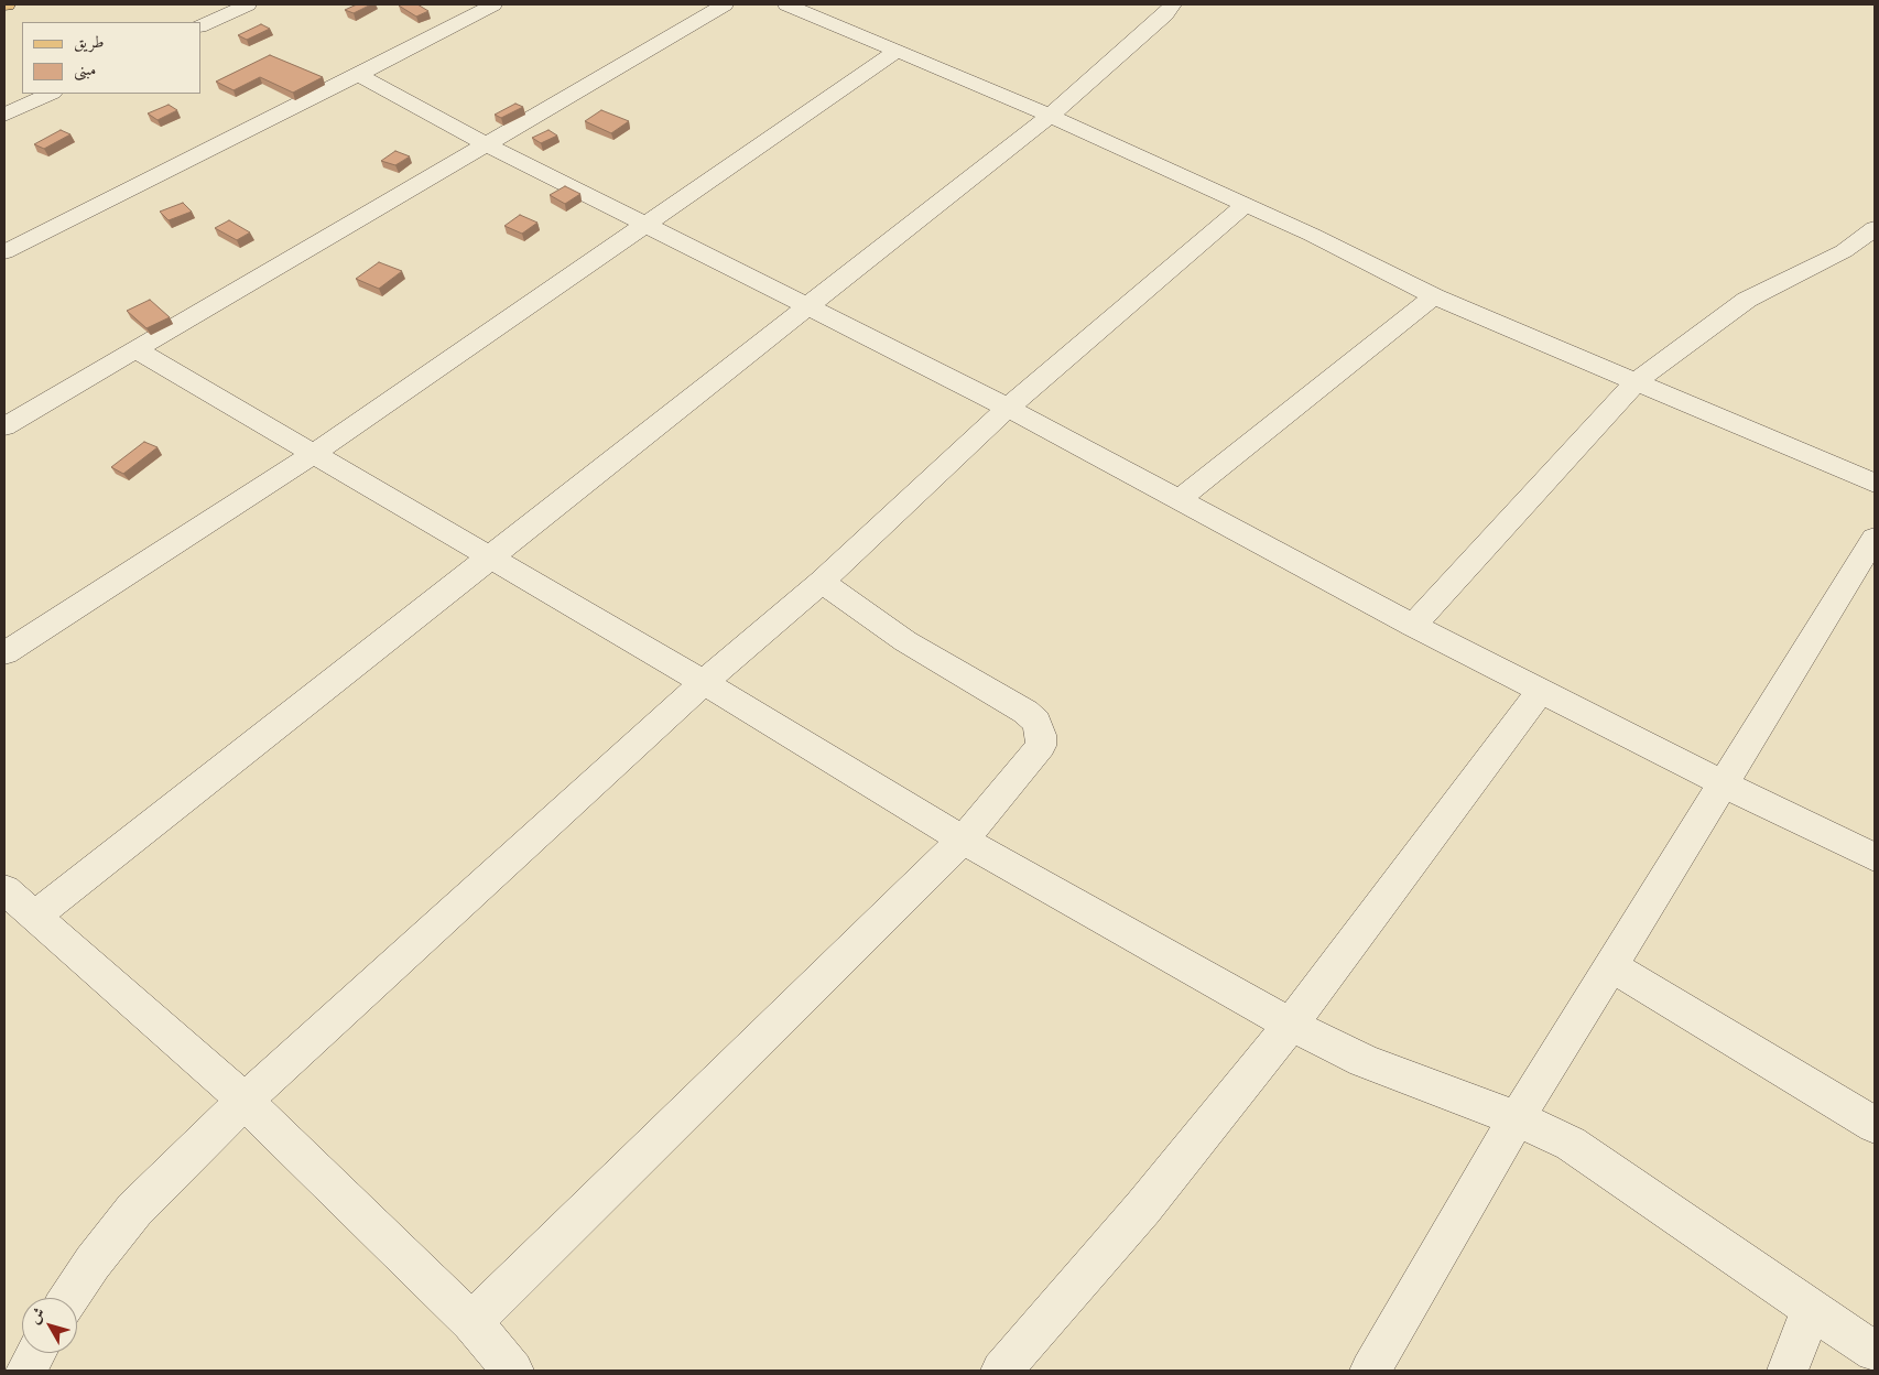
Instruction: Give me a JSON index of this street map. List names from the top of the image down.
{
  "legend": ["طريق", "مبنى"],
  "north": "top left"
}
